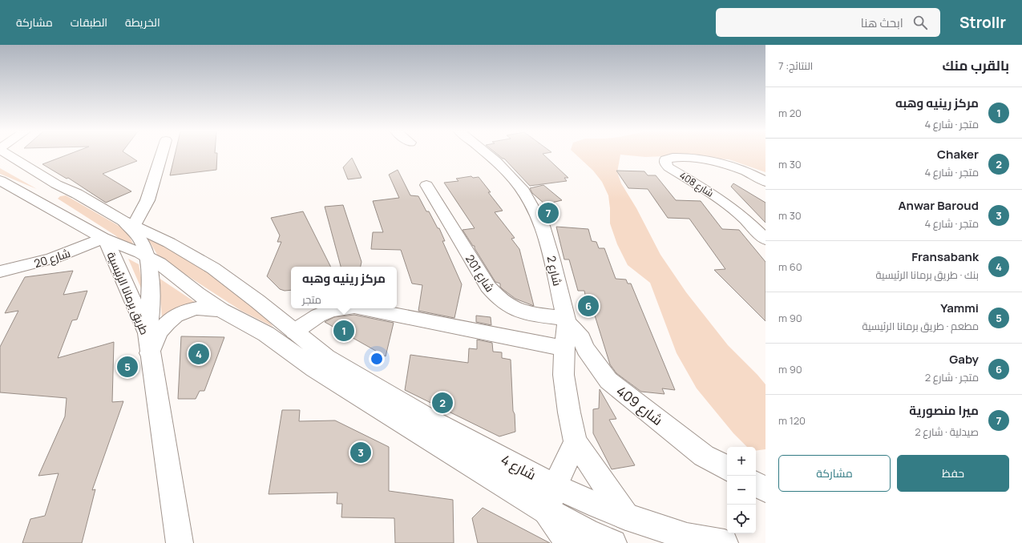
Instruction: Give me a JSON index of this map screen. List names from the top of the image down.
{
  "streets": {
    "street": [
      "شارع 408",
      "شارع 20",
      "شارع 2",
      "شارع 201",
      "طريق برمانا الرئيسية",
      "شارع 409",
      "شارع 4"
    ]
  },
  "crossings": [
    ["شارع 20", "طريق برمانا الرئيسية"],
    ["شارع 2", "شارع 201"],
    ["شارع 2", "شارع 409"],
    ["شارع 2", "شارع 4"],
    ["شارع 201", "شارع 409"]
  ],
  "page": {
    "header": "Strollr",
    "search": "ابحث هنا",
    "nav": ["الخريطة", "الطبقات", "مشاركة"],
    "heading": ["بالقرب منك", "النتائج: 7"],
    "list": [
      {
        "mark": "1",
        "name": "مركز رينيه وهبه",
        "note": "متجر · شارع 4",
        "value": "20 m"
      },
      {
        "mark": "2",
        "name": "Chaker",
        "note": "متجر · شارع 4",
        "value": "30 m"
      },
      {
        "mark": "3",
        "name": "Anwar Baroud",
        "note": "متجر · شارع 4",
        "value": "30 m"
      },
      {
        "mark": "4",
        "name": "Fransabank",
        "note": "بنك · طريق برمانا الرئيسية",
        "value": "60 m"
      },
      {
        "mark": "5",
        "name": "Yammi",
        "note": "مطعم · طريق برمانا الرئيسية",
        "value": "90 m"
      },
      {
        "mark": "6",
        "name": "Gaby",
        "note": "متجر · شارع 2",
        "value": "90 m"
      },
      {
        "mark": "7",
        "name": "ميرا منصورية",
        "note": "صيدلية · شارع 2",
        "value": "120 m"
      }
    ],
    "pins": [
      "7",
      "6",
      "1",
      "4",
      "5",
      "2",
      "3"
    ],
    "popup": ["مركز رينيه وهبه", "متجر"],
    "buttons": ["حفظ", "مشاركة"],
    "map_buttons": ["+", "−"]
  }
}
